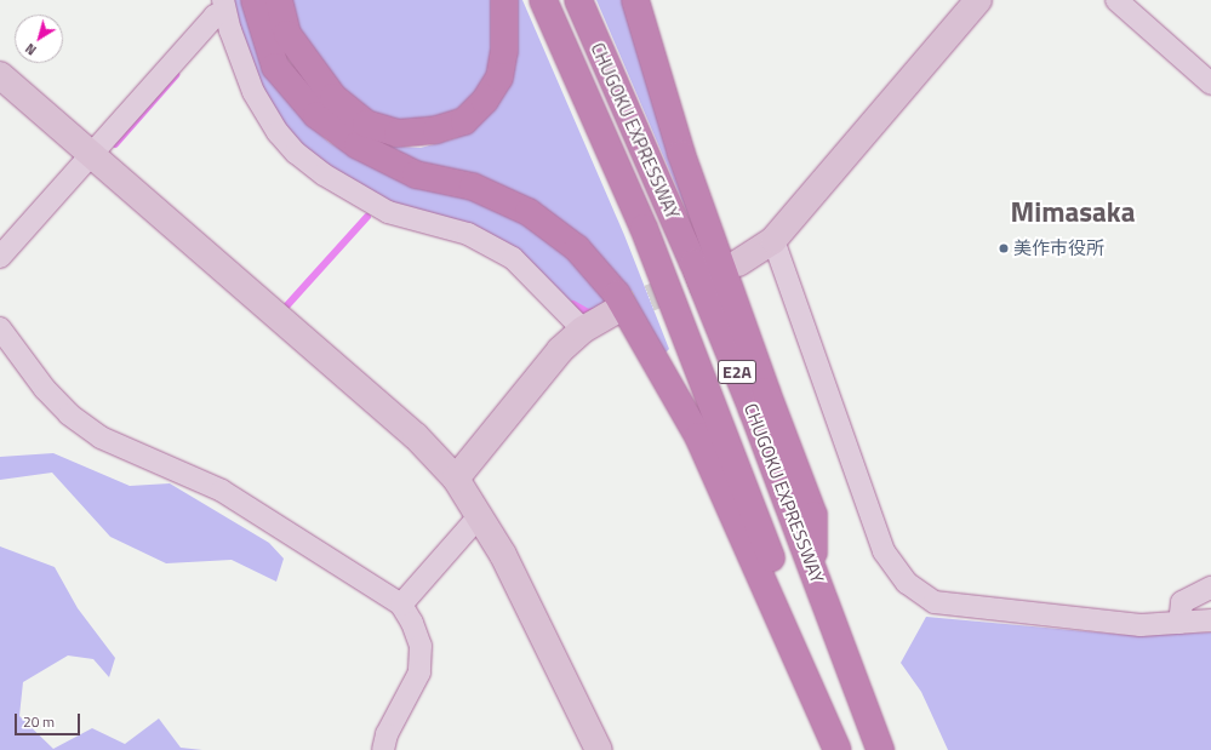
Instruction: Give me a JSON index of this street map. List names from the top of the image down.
{
  "streets": {
    "highway": ["CHUGOKU EXPRESSWAY", "E2A"]
  },
  "districts": ["Mimasaka"],
  "places": ["美作市役所"],
  "scale_bar": "20 m",
  "north": "bottom left"
}
